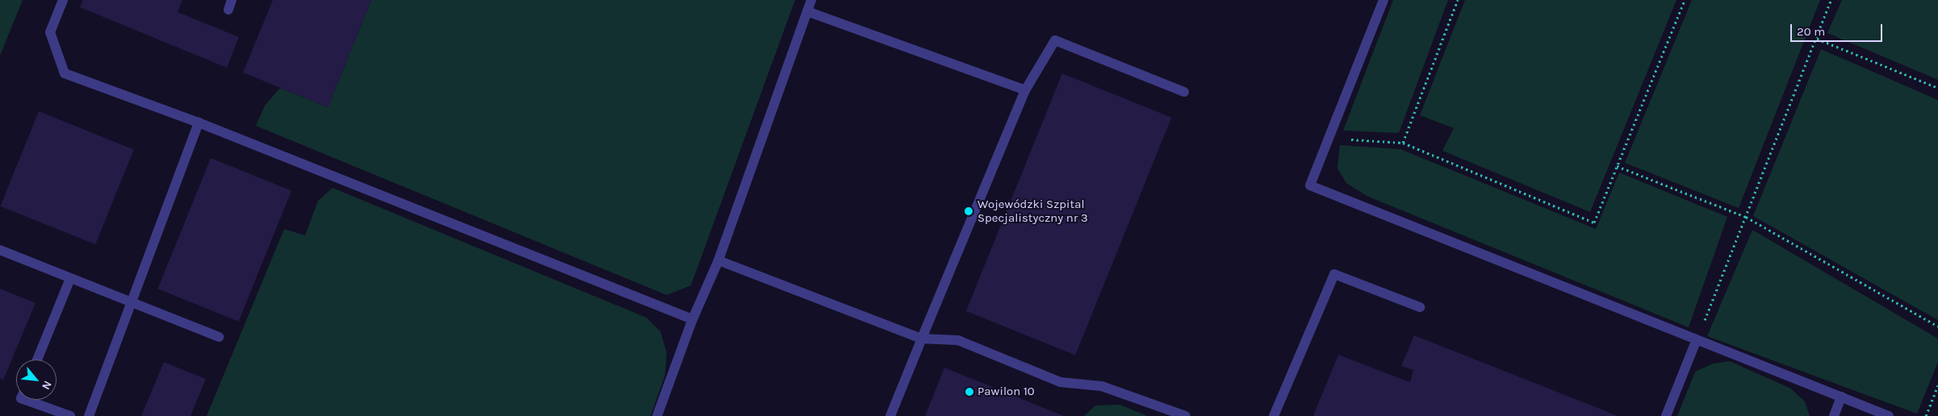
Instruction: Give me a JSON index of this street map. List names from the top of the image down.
{
  "places": ["Wojewódzki Szpital Specjalistyczny nr 3", "Pawilon 10"],
  "scale_bar": "20 m",
  "north": "bottom right"
}
